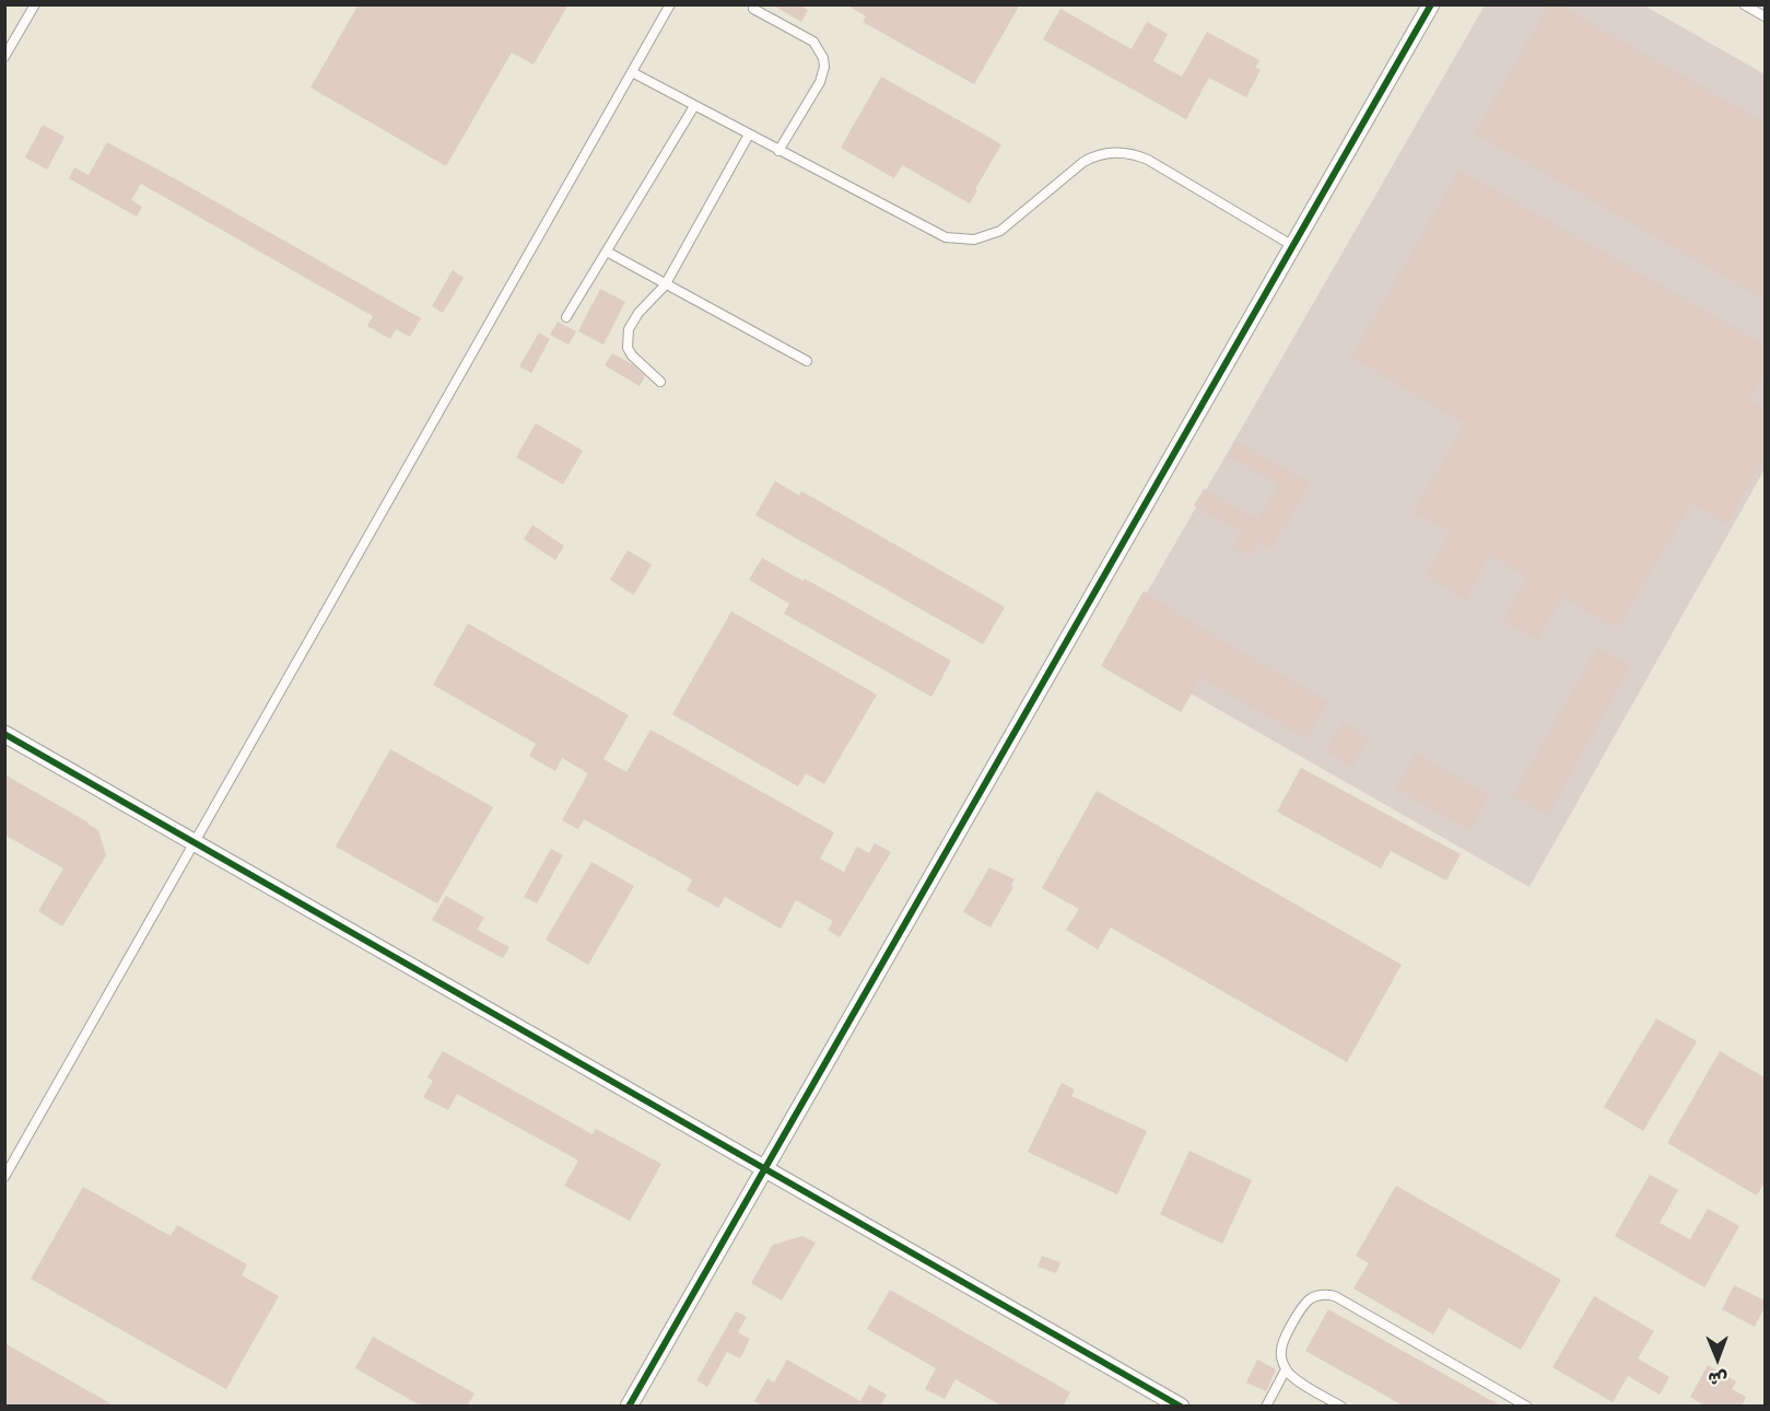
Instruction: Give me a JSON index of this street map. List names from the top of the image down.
{
  "north": "bottom"
}
